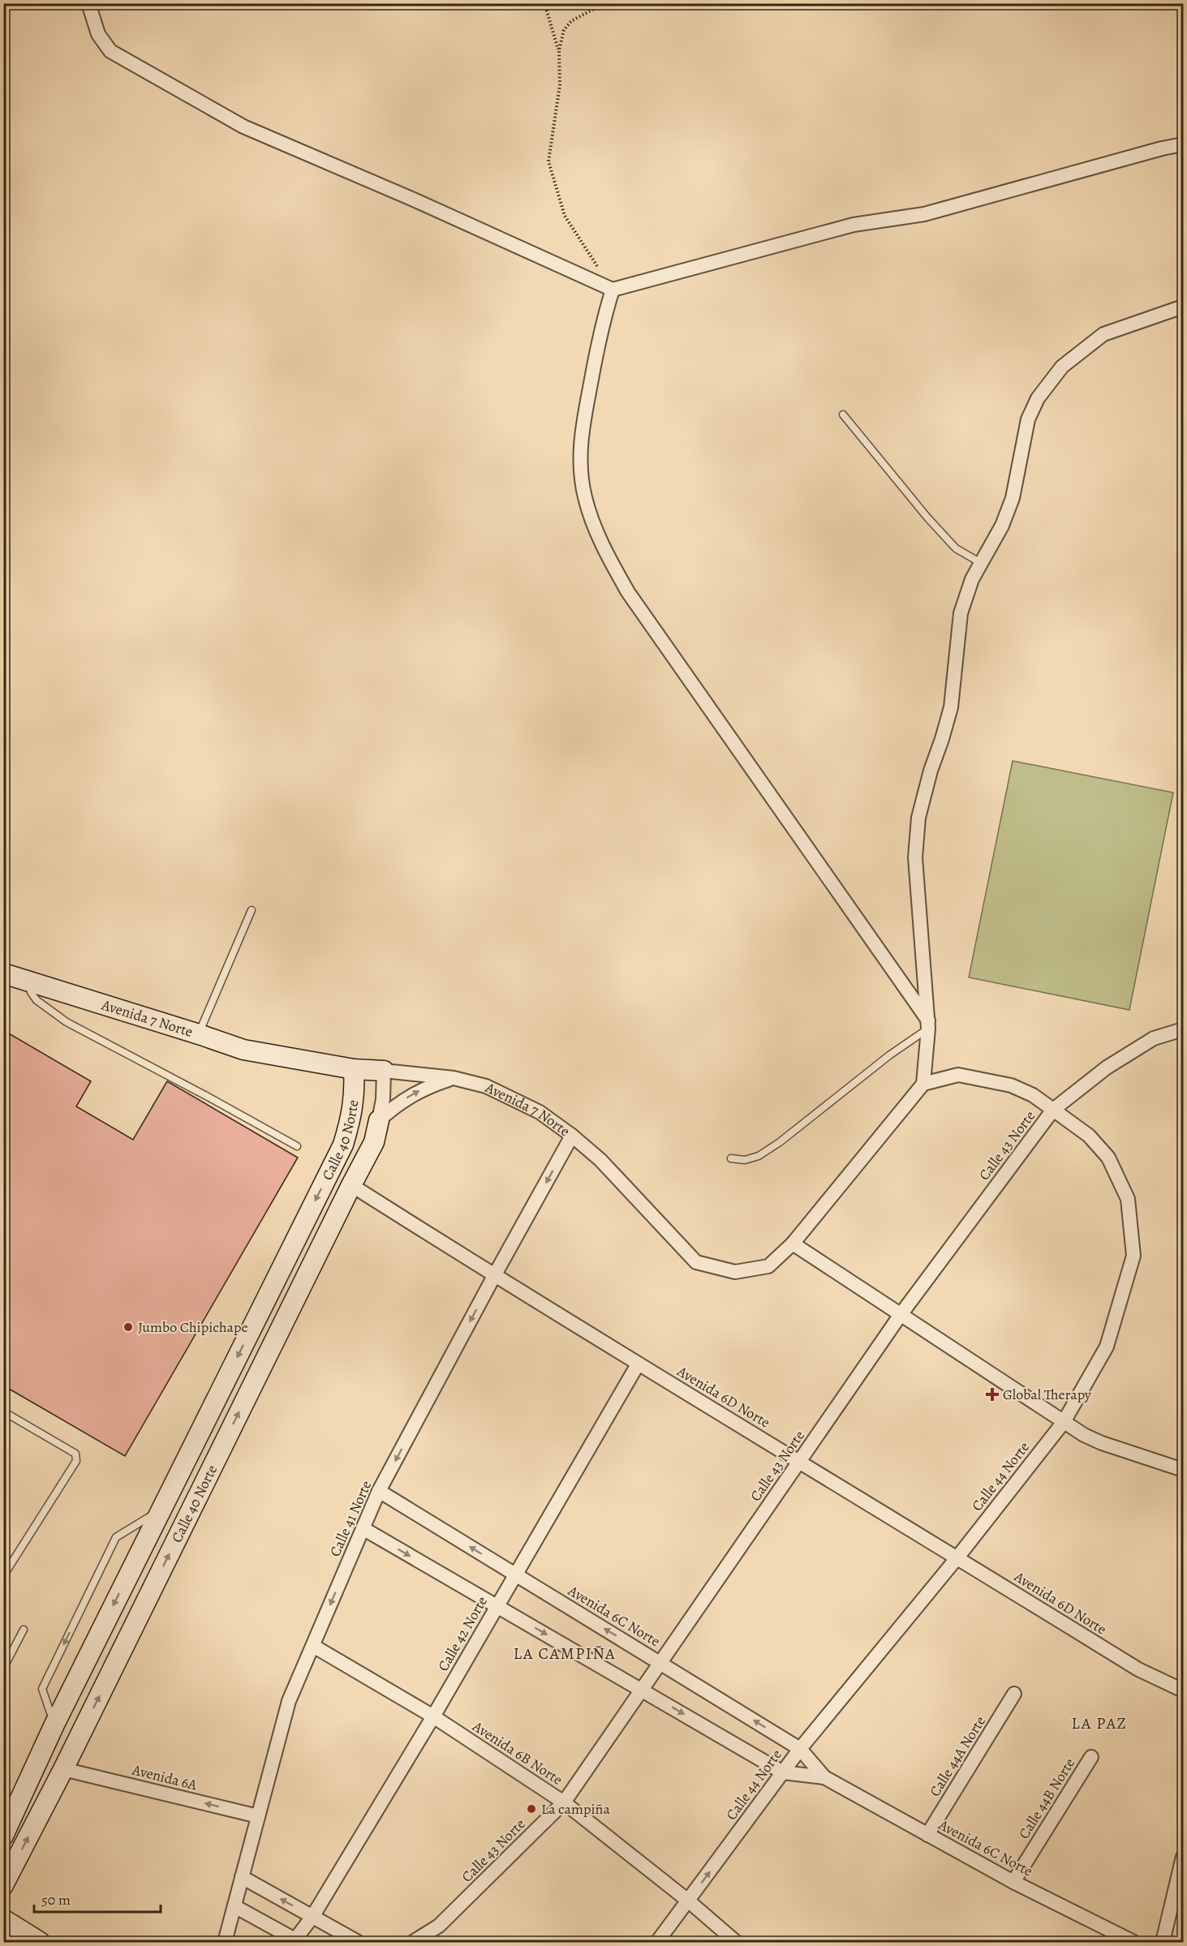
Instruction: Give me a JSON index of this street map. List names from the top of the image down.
{
  "streets": {
    "street": [
      "Avenida 7 Norte",
      "Calle 40 Norte",
      "Calle 43 Norte",
      "Avenida 6D Norte",
      "Calle 44 Norte",
      "Calle 41 Norte",
      "Avenida 6C Norte",
      "Calle 42 Norte",
      "Avenida 6B Norte",
      "Calle 44A Norte",
      "Avenida 6A",
      "Calle 44B Norte"
    ]
  },
  "crossings": [
    ["Avenida 7 Norte", "Calle 40 Norte"],
    ["Avenida 7 Norte", "Calle 44 Norte"],
    ["Avenida 7 Norte", "Calle 41 Norte"],
    ["Calle 40 Norte", "Avenida 6D Norte"],
    ["Calle 40 Norte", "Avenida 6A"],
    ["Calle 43 Norte", "Avenida 6D Norte"],
    ["Calle 43 Norte", "Calle 44 Norte"],
    ["Calle 43 Norte", "Avenida 6C Norte"],
    ["Calle 43 Norte", "Avenida 6B Norte"],
    ["Avenida 6D Norte", "Calle 44 Norte"],
    ["Avenida 6D Norte", "Calle 41 Norte"],
    ["Avenida 6D Norte", "Calle 42 Norte"],
    ["Calle 44 Norte", "Avenida 6C Norte"],
    ["Calle 44 Norte", "Avenida 6B Norte"],
    ["Calle 41 Norte", "Avenida 6C Norte"],
    ["Calle 41 Norte", "Avenida 6B Norte"],
    ["Calle 41 Norte", "Avenida 6A"],
    ["Avenida 6C Norte", "Calle 42 Norte"],
    ["Avenida 6C Norte", "Calle 44A Norte"],
    ["Avenida 6C Norte", "Calle 44B Norte"],
    ["Calle 42 Norte", "Avenida 6B Norte"]
  ],
  "one_way": ["Calle 41 Norte", "Avenida 6A"],
  "districts": ["LA CAMPIÑA", "LA PAZ"],
  "places": {
    "other": ["Jumbo Chipichape", "La campiña"],
    "health": ["Global Therapy"]
  },
  "scale_bar": "50 m"
}
